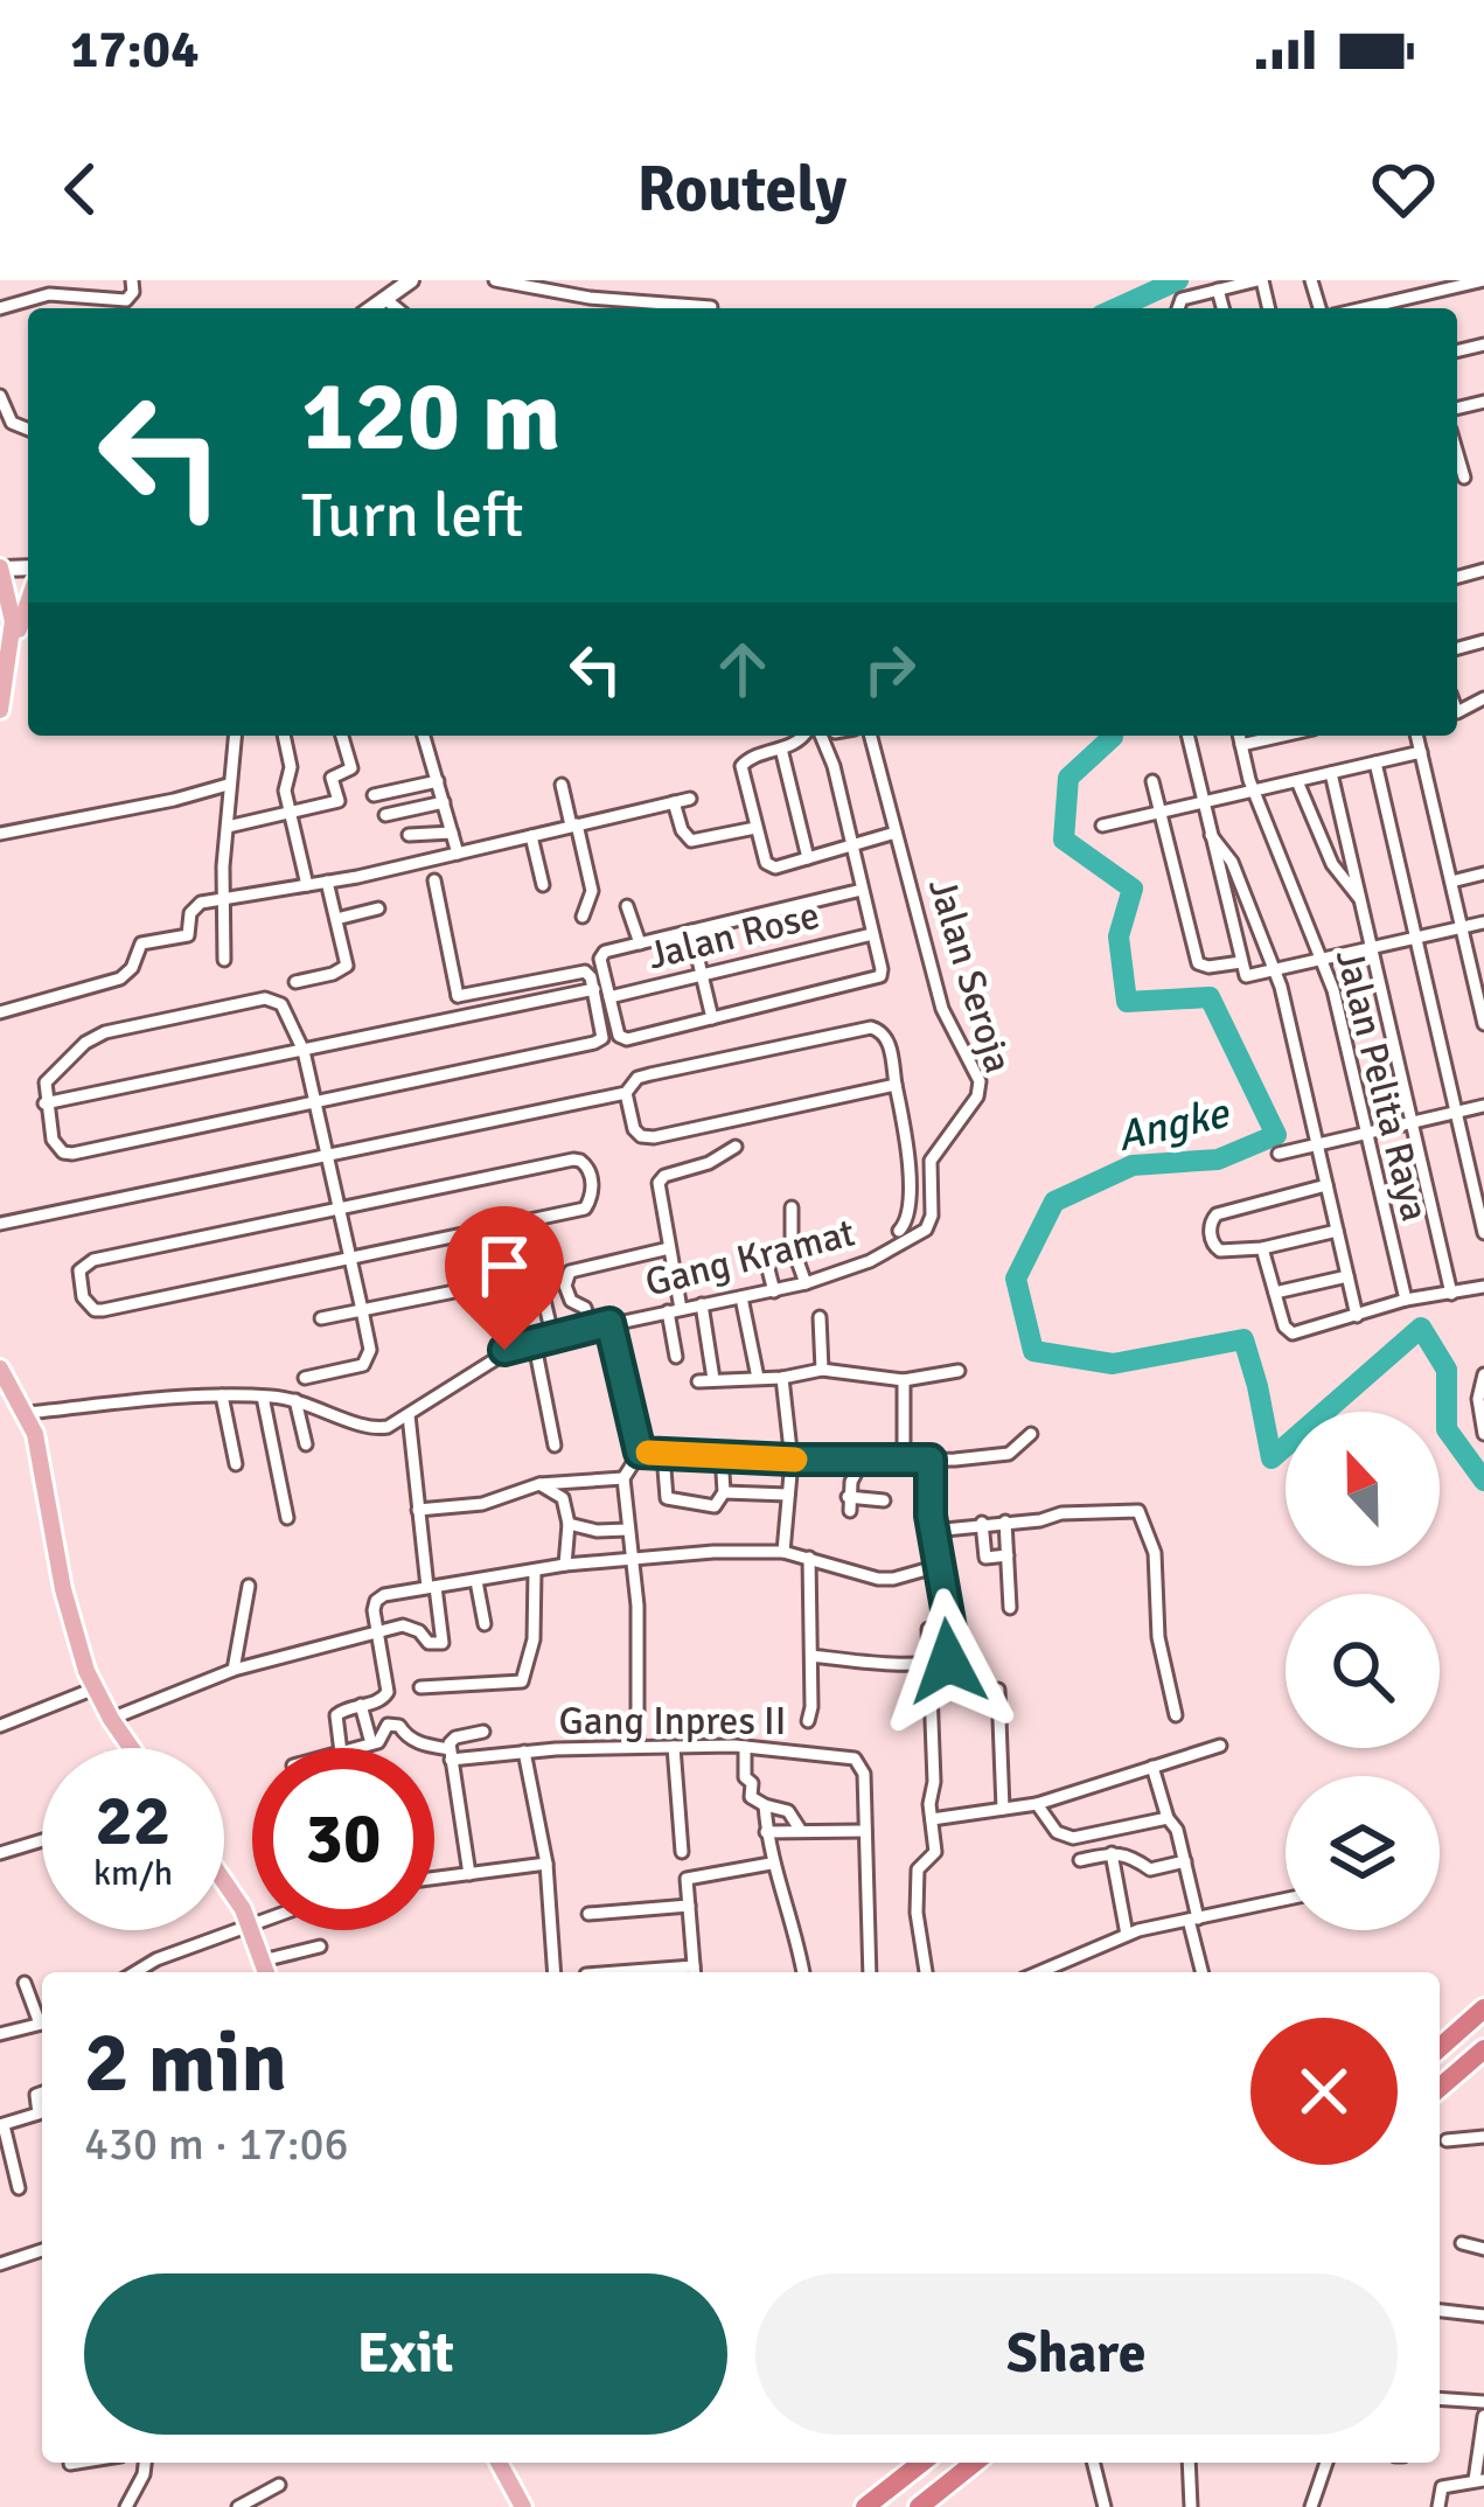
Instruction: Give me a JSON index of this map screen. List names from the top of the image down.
{
  "streets": {
    "street": [
      "Jalan Rose",
      "Jalan Seroja",
      "Jalan Pelita Raya",
      "Gang Kramat",
      "Gang Inpres II"
    ]
  },
  "crossings": [
    ["Jalan Seroja", "Gang Kramat"]
  ],
  "water": ["Angke"],
  "north": "top",
  "page": {
    "status": "17:04",
    "header": "Routely",
    "turn": ["120 m", "Turn left"],
    "speed": "22 km/h",
    "limit": "30",
    "heading": ["2 min", "430 m · 17:06"],
    "buttons": ["Exit", "Share"]
  }
}
